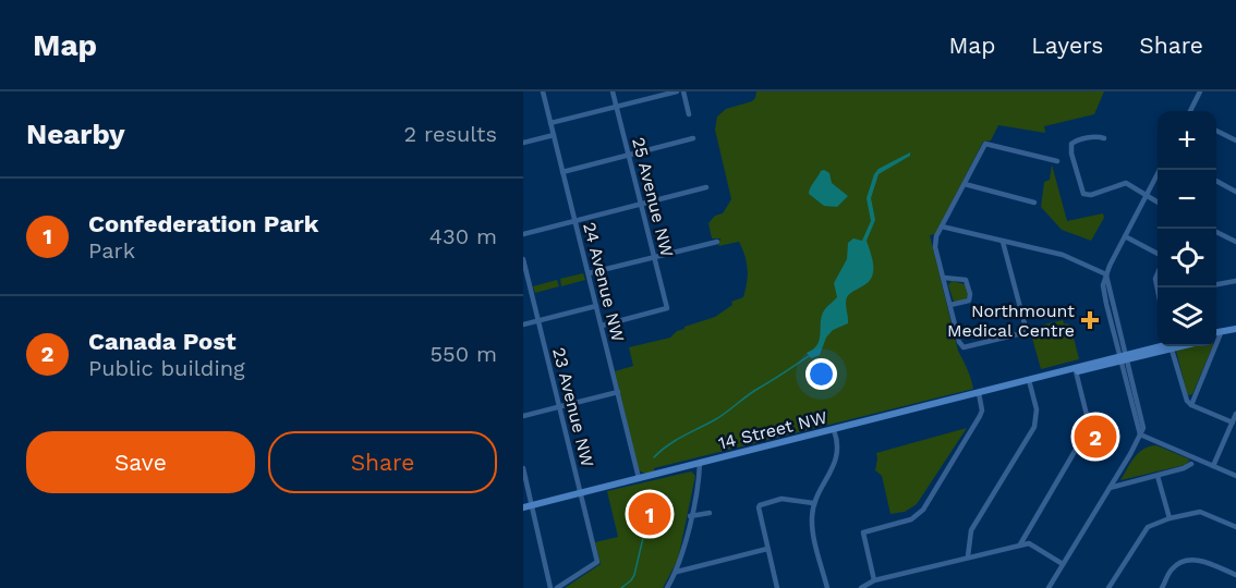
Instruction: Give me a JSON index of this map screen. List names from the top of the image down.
{
  "streets": {
    "main road": ["14 Street NW"],
    "street": ["25 Avenue NW", "24 Avenue NW", "23 Avenue NW"]
  },
  "crossings": [
    ["25 Avenue NW", "24 Avenue NW"],
    ["24 Avenue NW", "14 Street NW"],
    ["23 Avenue NW", "14 Street NW"]
  ],
  "places": {
    "health": ["Northmount Medical Centre"]
  },
  "page": {
    "header": "Map",
    "nav": ["Map", "Layers", "Share"],
    "heading": ["Nearby", "2 results"],
    "map_buttons": ["+", "−"],
    "list": [
      {
        "mark": "1",
        "name": "Confederation Park",
        "note": "Park",
        "value": "430 m"
      },
      {
        "mark": "2",
        "name": "Canada Post",
        "note": "Public building",
        "value": "550 m"
      }
    ],
    "buttons": ["Save", "Share"],
    "pins": ["2", "1"]
  }
}
